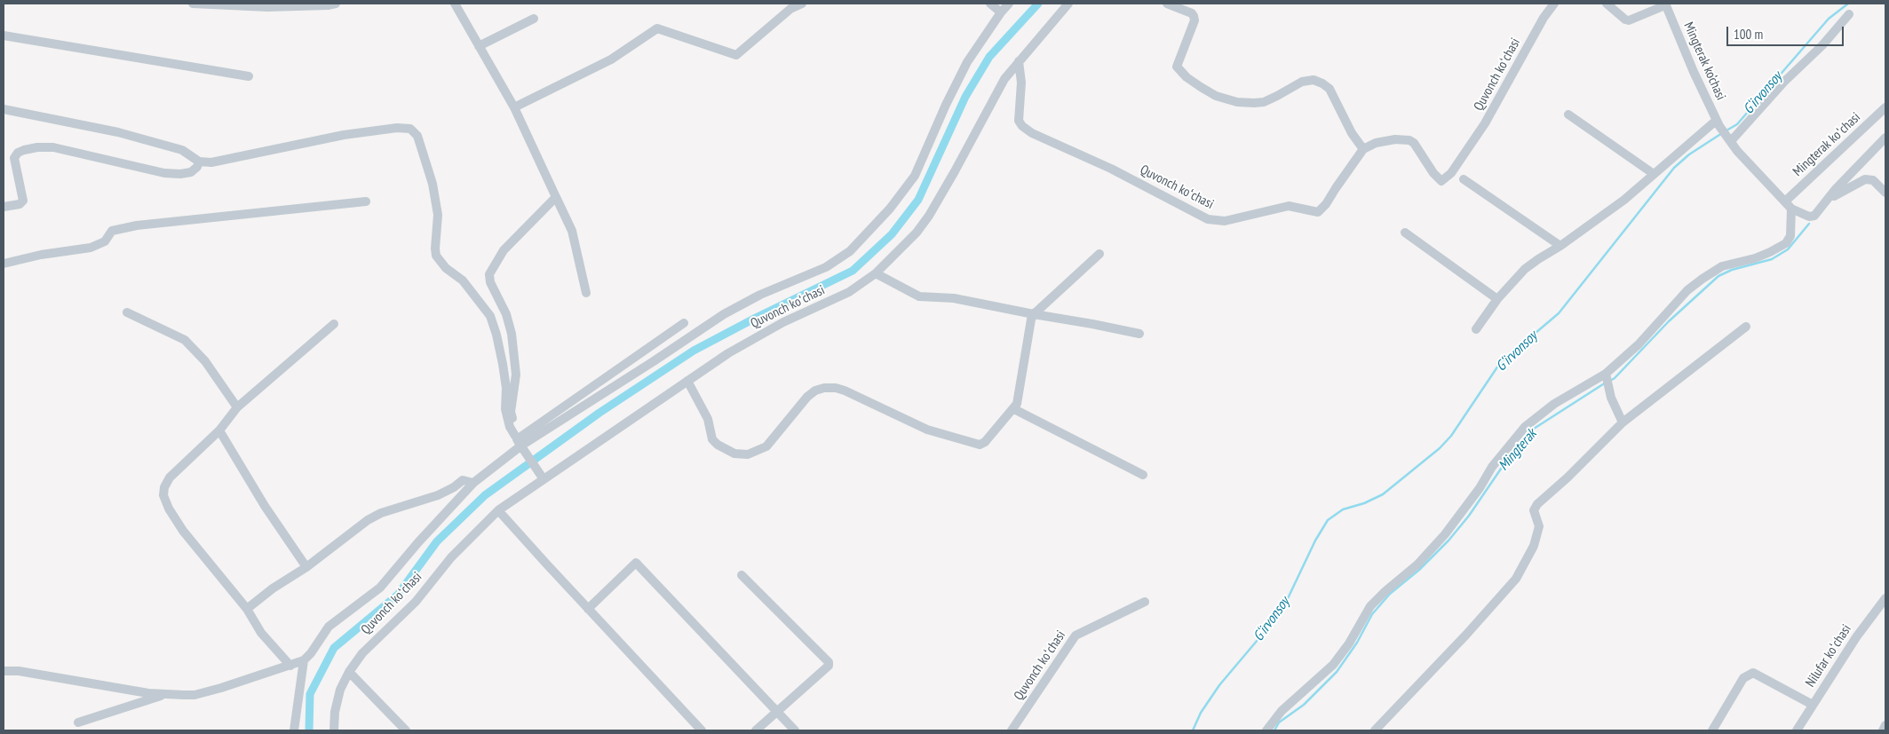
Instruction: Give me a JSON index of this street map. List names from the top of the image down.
{
  "streets": {
    "street": [
      "Mingterak ko‘chasi",
      "Quvonch koʻchasi",
      "Mingterak koʻchasi",
      "Nilufar koʻchasi"
    ]
  },
  "crossings": [
    ["Mingterak ko‘chasi", "Mingterak koʻchasi"]
  ],
  "water": ["G‘irvonsoy", "Mingterak"],
  "scale_bar": "100 m"
}
